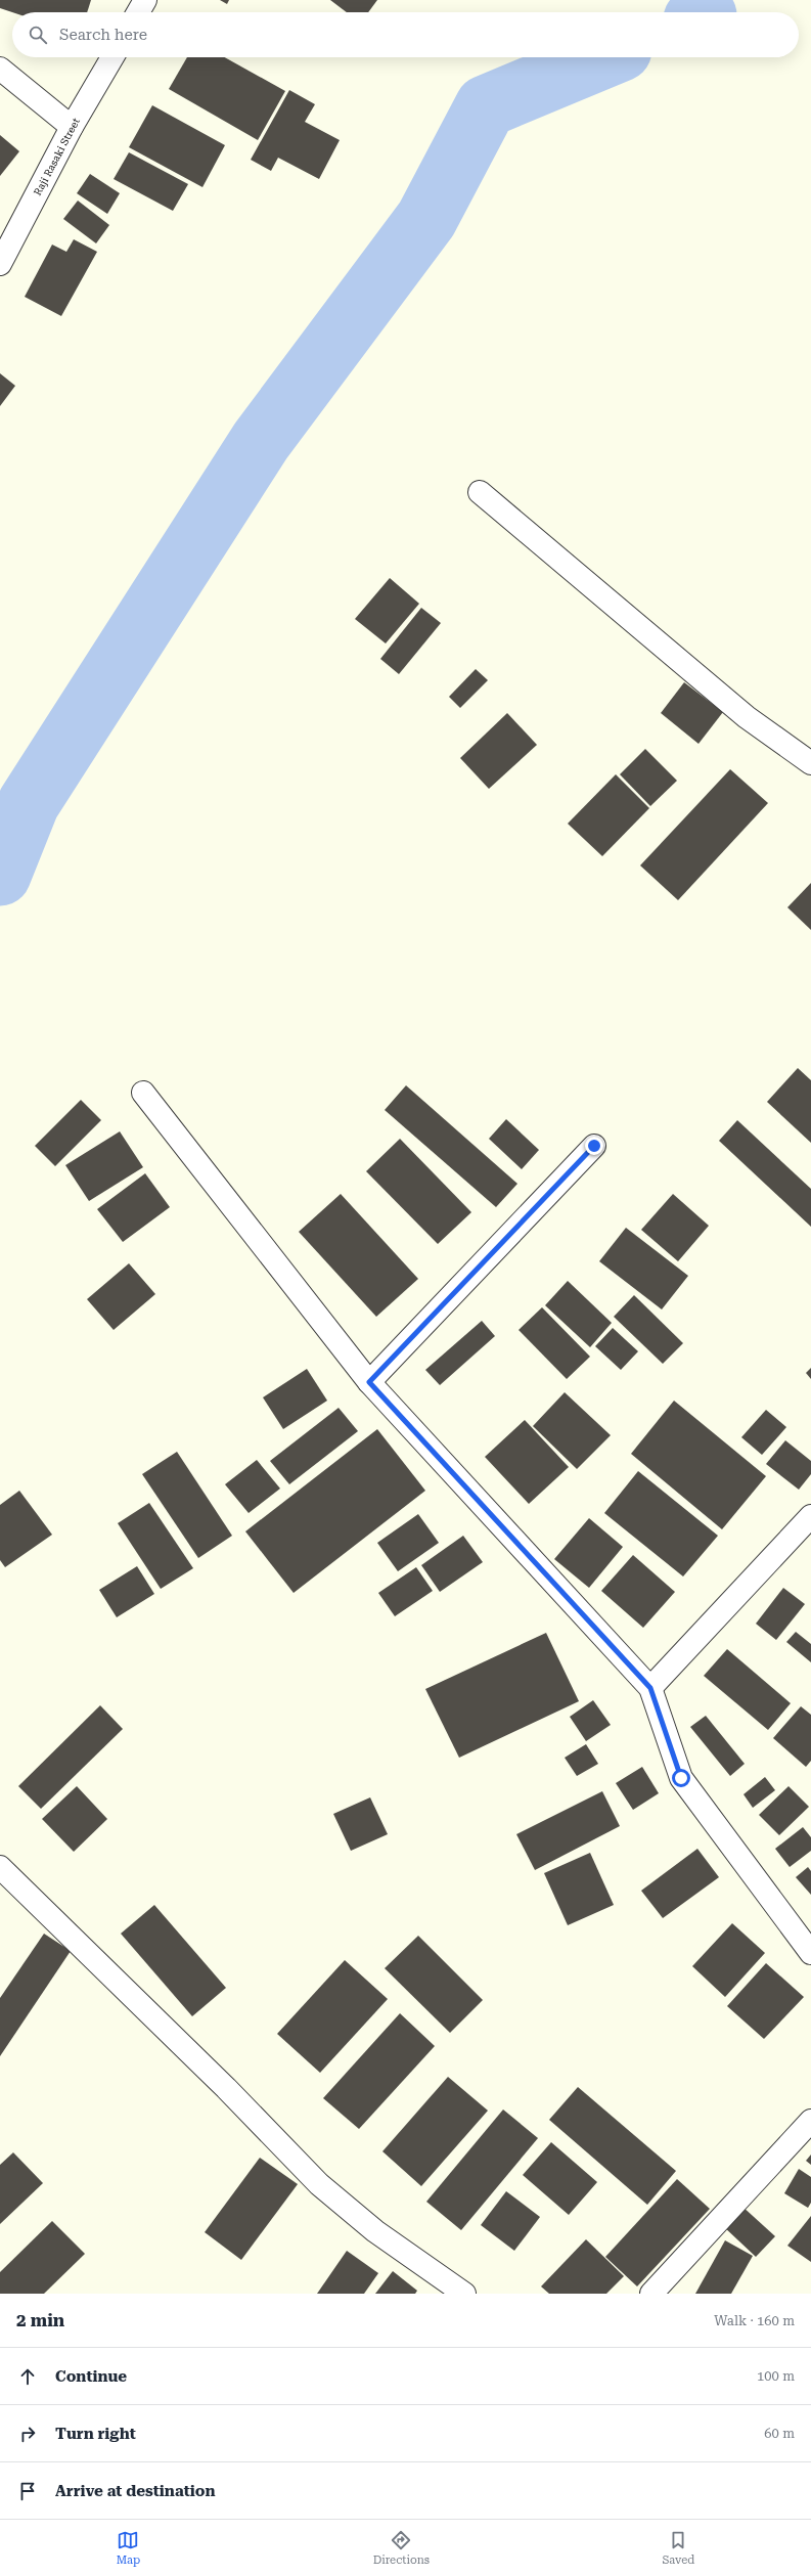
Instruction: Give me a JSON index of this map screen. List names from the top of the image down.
{
  "streets": {
    "street": ["Raji Rasaki Street"]
  },
  "page": {
    "search": "Search here",
    "heading": ["2 min", "Walk · 160 m"],
    "list": [
      ["Continue", "100 m"],
      ["Turn right", "60 m"],
      "Arrive at destination"
    ],
    "nav": ["Map", "Directions", "Saved"]
  }
}
